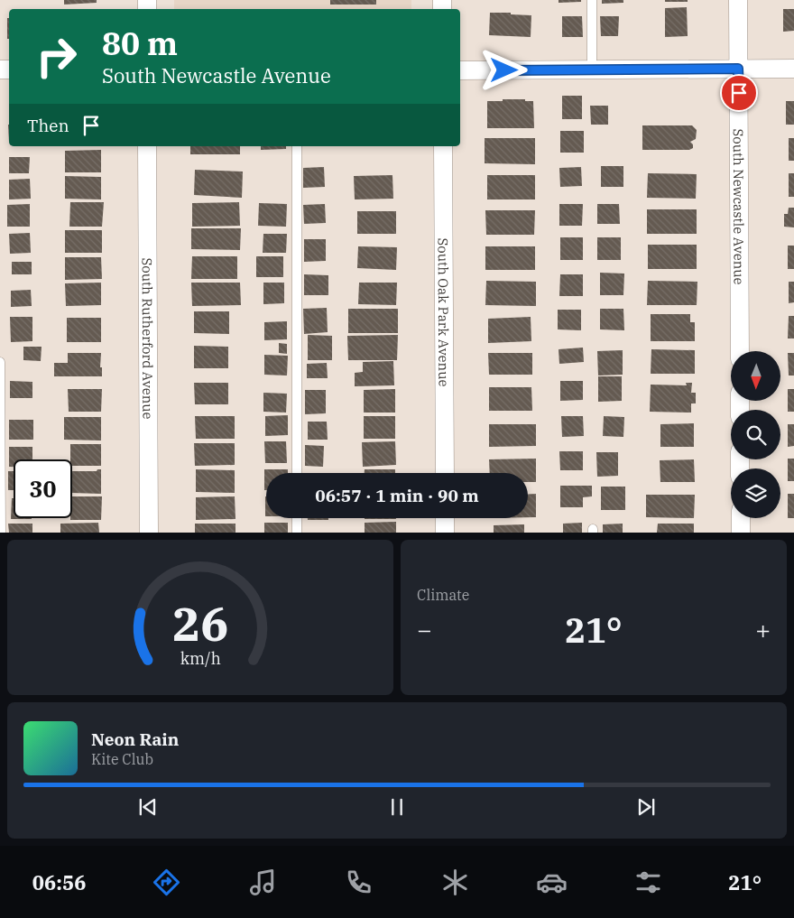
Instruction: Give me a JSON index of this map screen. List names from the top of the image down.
{
  "streets": {
    "street": ["South Newcastle Avenue", "South Oak Park Avenue", "South Rutherford Avenue"]
  },
  "north": "bottom",
  "page": {
    "turn": ["80 m", "South Newcastle Avenue"],
    "then": "Then",
    "limit": "30",
    "trip": "06:57 · 1 min · 90 m",
    "tile": "Climate",
    "heat": ["−", "21°", "+"],
    "song": ["Neon Rain", "Kite Club"],
    "tabs": ["06:56", "21°"],
    "gauge": ["26", "km/h"]
  }
}
